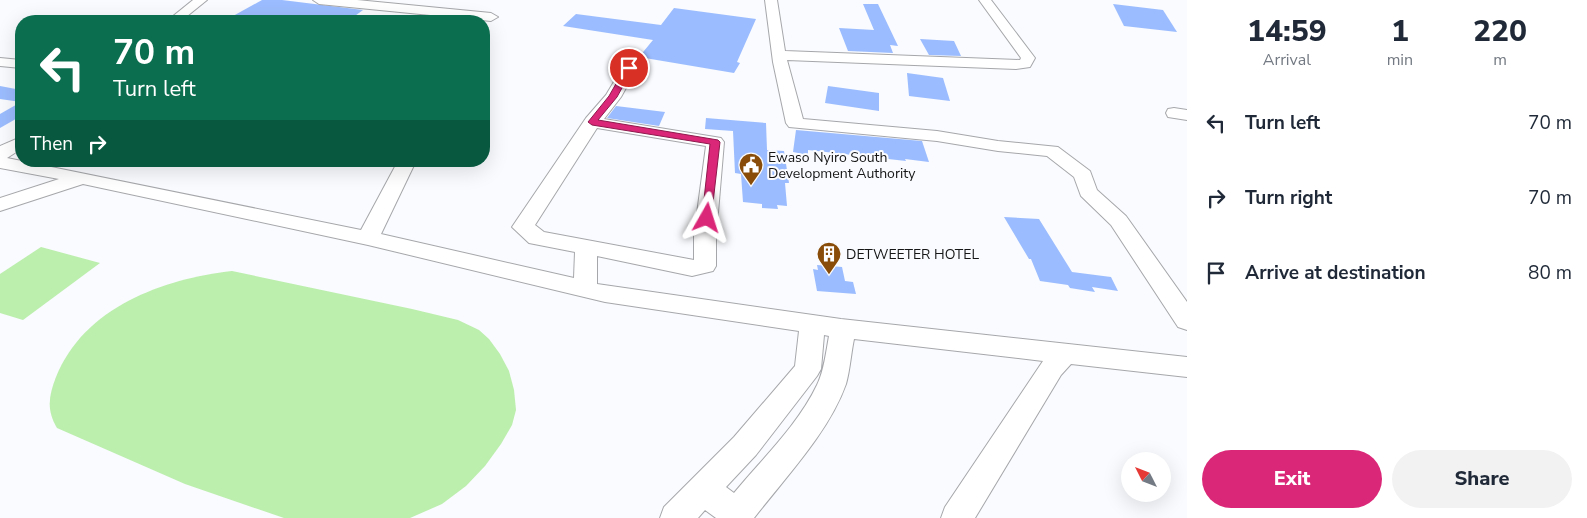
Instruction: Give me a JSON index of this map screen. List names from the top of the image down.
{
  "places": {
    "public building": ["Ewaso Nyiro South Development Authority"],
    "building": ["DETWEETER HOTEL"]
  },
  "north": "top left",
  "page": {
    "eta": [
      "14:59",
      "Arrival",
      "1",
      "min",
      "220",
      "m"
    ],
    "turn": ["70 m", "Turn left"],
    "list": [
      {
        "name": "Turn left",
        "value": "70 m"
      },
      {
        "name": "Turn right",
        "value": "70 m"
      },
      {
        "name": "Arrive at destination",
        "value": "80 m"
      }
    ],
    "then": "Then",
    "buttons": ["Exit", "Share"]
  }
}
